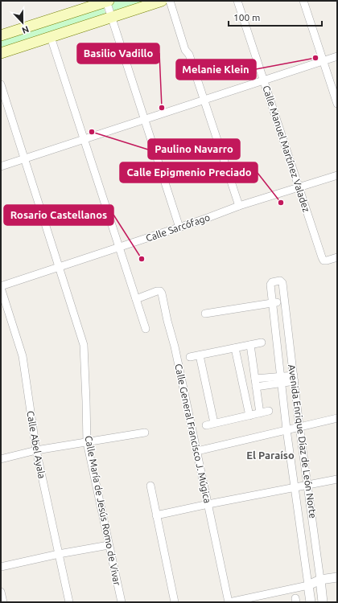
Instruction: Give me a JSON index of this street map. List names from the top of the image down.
{
  "streets": {
    "street": [
      "Calle Manuel Martínez Valadez",
      "Calle Sarcófago",
      "Calle General Francisco J. Múgica",
      "Avenida Enrique Díaz de León Norte",
      "Calle Abel Ayala",
      "Calle María de Jesús Romo de Vivar"
    ]
  },
  "crossings": [
    ["Calle Manuel Martínez Valadez", "Calle Sarcófago"],
    ["Calle Sarcófago", "Calle Abel Ayala"],
    ["Calle Sarcófago", "Calle María de Jesús Romo de Vivar"]
  ],
  "districts": ["El Paraíso"],
  "places": [
    "Melanie Klein",
    "Basilio Vadillo",
    "Paulino Navarro",
    "Calle Epigmenio Preciado",
    "Rosario Castellanos"
  ],
  "scale_bar": "100 m",
  "north": "bottom"
}
